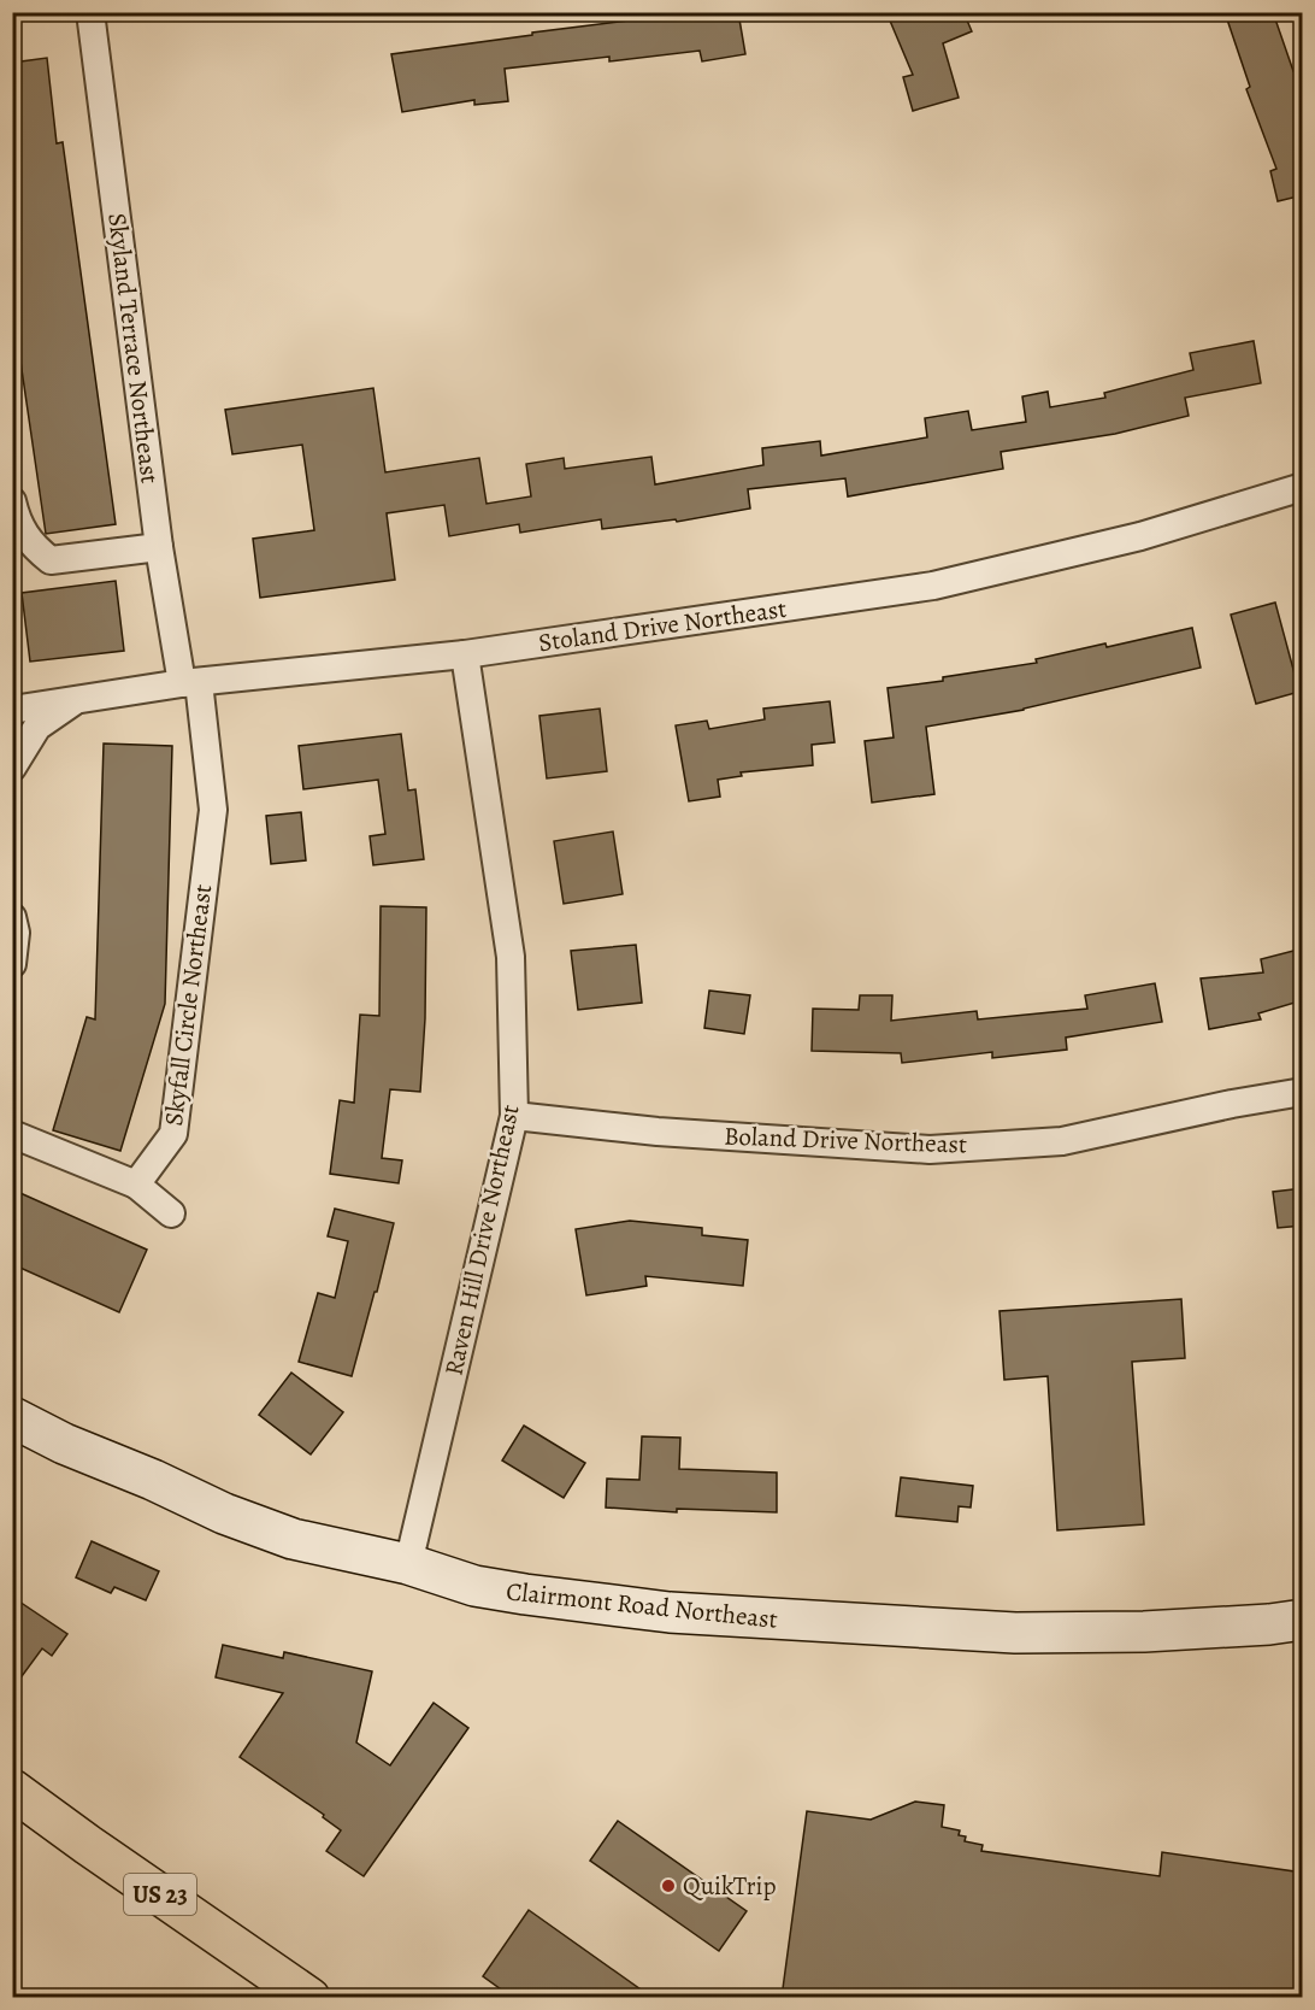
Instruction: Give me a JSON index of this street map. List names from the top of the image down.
{
  "streets": {
    "main road": ["Clairmont Road Northeast", "US 23"],
    "street": [
      "Skyland Terrace Northeast",
      "Stoland Drive Northeast",
      "Skyfall Circle Northeast",
      "Boland Drive Northeast",
      "Raven Hill Drive Northeast"
    ]
  },
  "crossings": [
    ["Skyland Terrace Northeast", "Stoland Drive Northeast"],
    ["Skyland Terrace Northeast", "Skyfall Circle Northeast"],
    ["Stoland Drive Northeast", "Skyfall Circle Northeast"],
    ["Stoland Drive Northeast", "Raven Hill Drive Northeast"],
    ["Boland Drive Northeast", "Raven Hill Drive Northeast"],
    ["Raven Hill Drive Northeast", "Clairmont Road Northeast"]
  ],
  "places": ["QuikTrip"]
}
